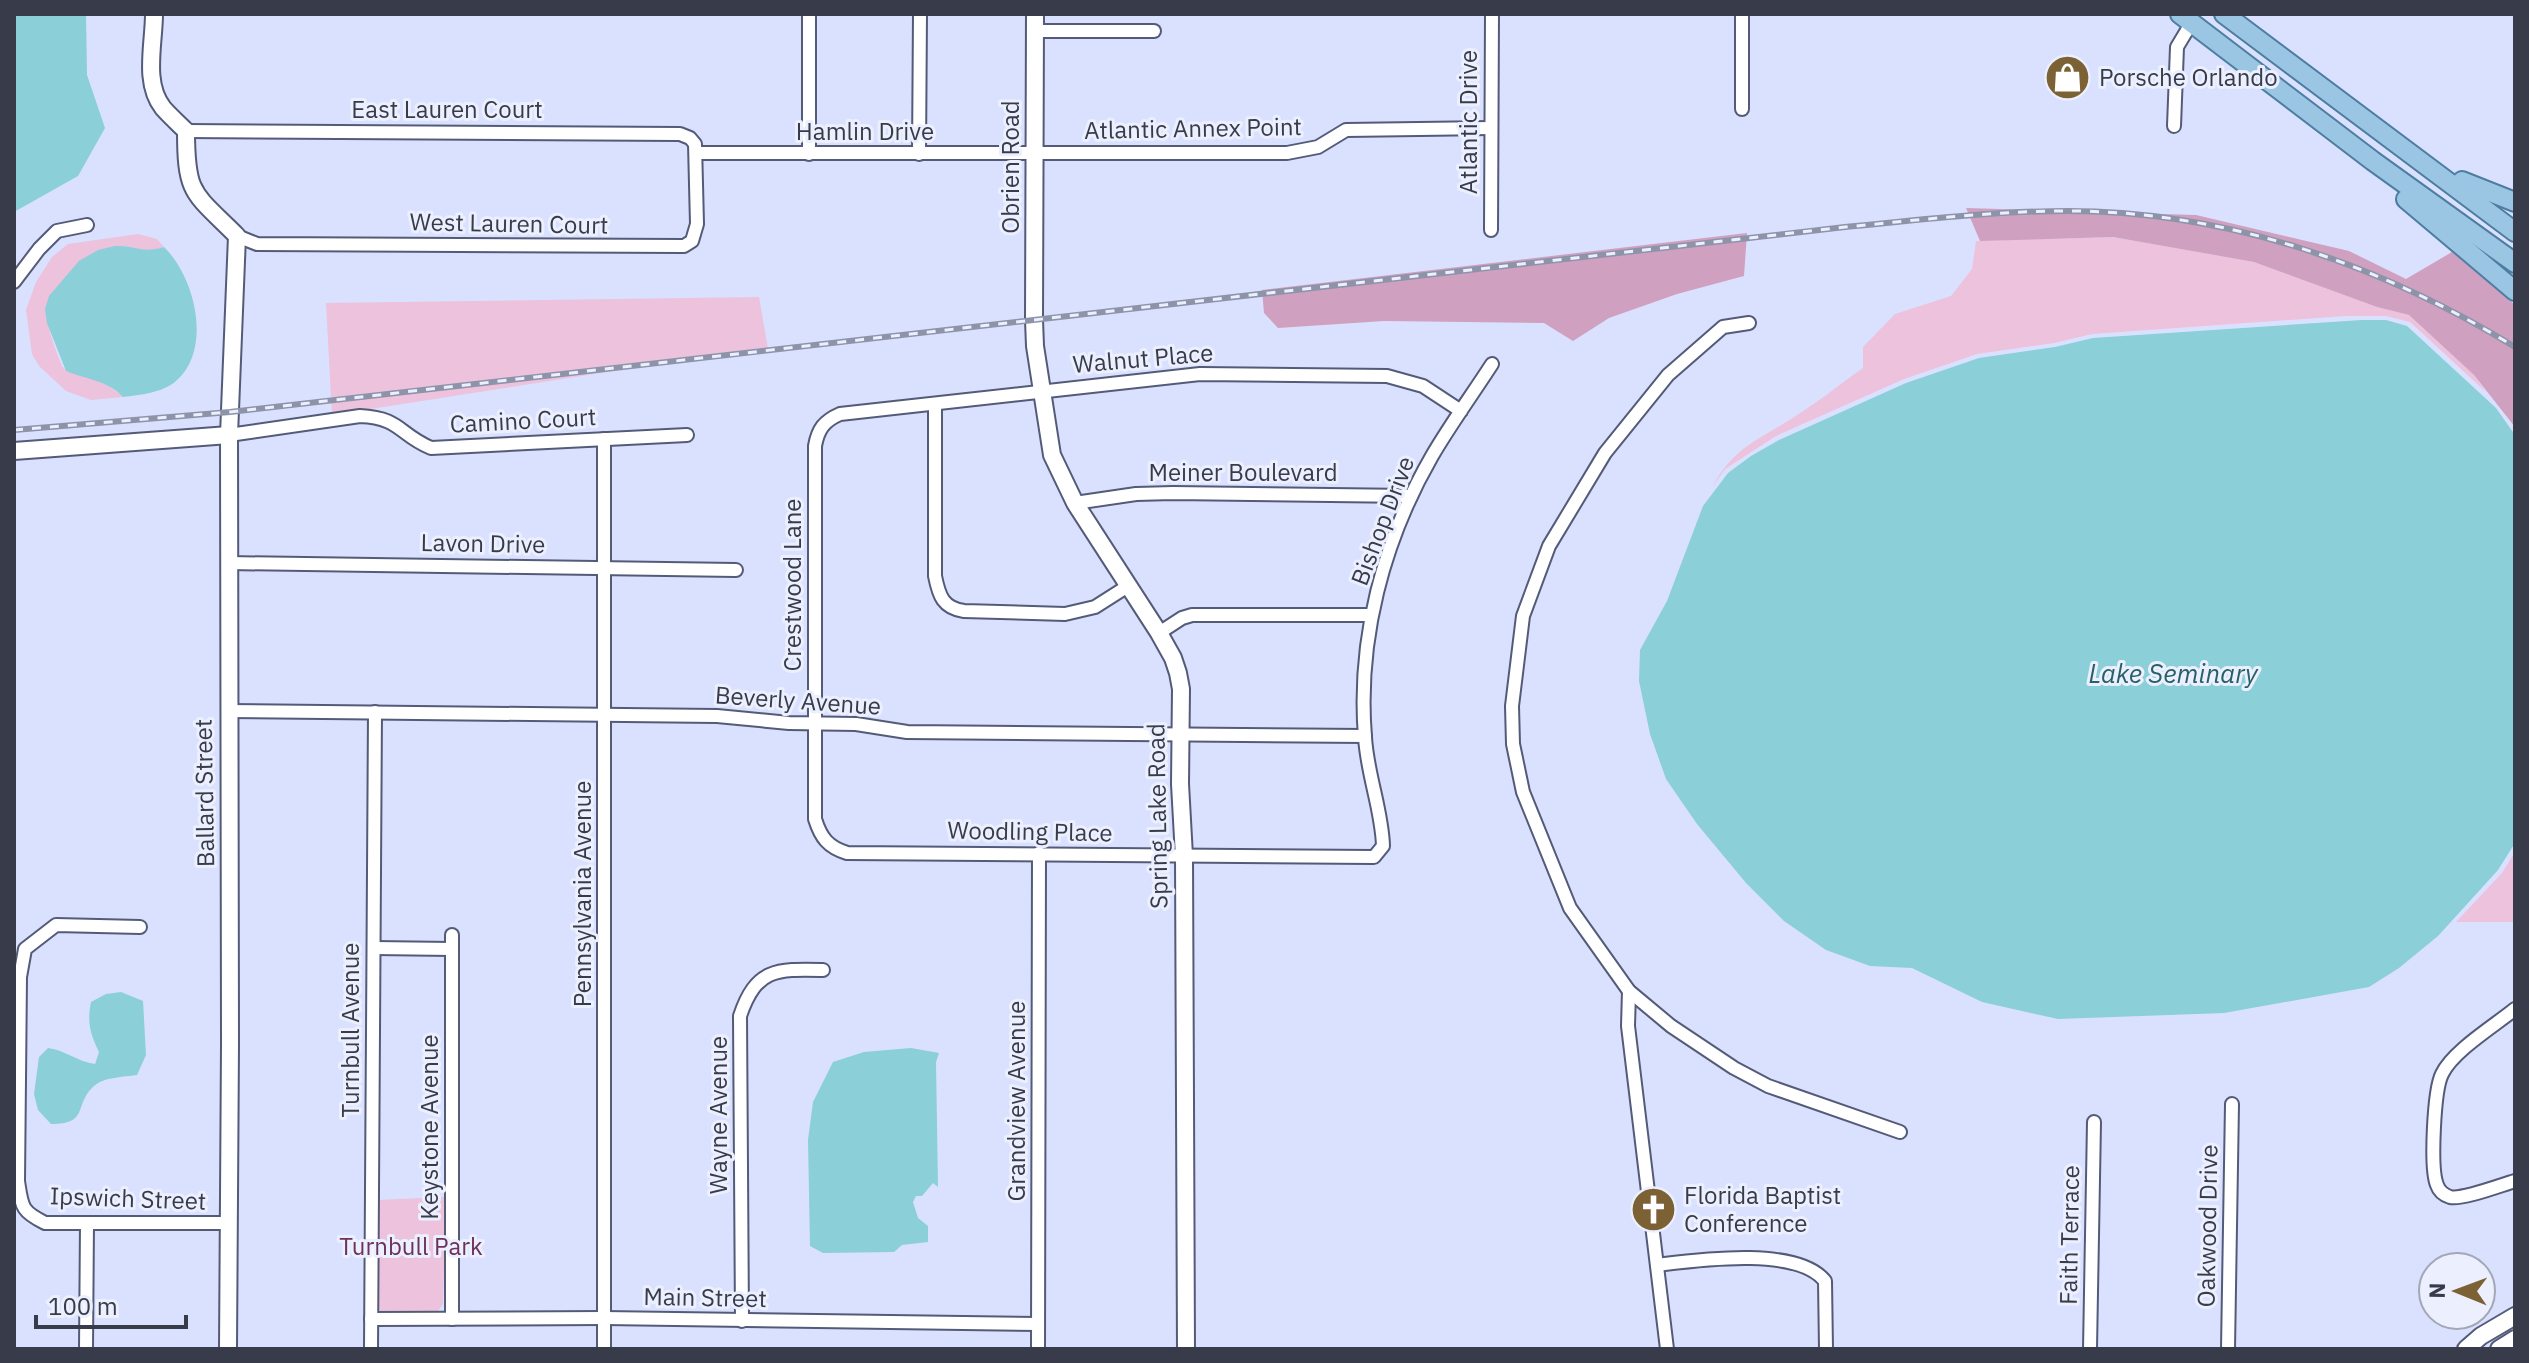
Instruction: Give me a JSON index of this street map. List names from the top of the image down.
{
  "streets": {
    "street": [
      "East Lauren Court",
      "Atlantic Drive",
      "Atlantic Annex Point",
      "Hamlin Drive",
      "Obrien Road",
      "West Lauren Court",
      "Walnut Place",
      "Camino Court",
      "Meiner Boulevard",
      "Bishop Drive",
      "Lavon Drive",
      "Crestwood Lane",
      "Beverly Avenue",
      "Ballard Street",
      "Spring Lake Road",
      "Woodling Place",
      "Pennsylvania Avenue",
      "Turnbull Avenue",
      "Grandview Avenue",
      "Wayne Avenue",
      "Keystone Avenue",
      "Ipswich Street",
      "Oakwood Drive",
      "Faith Terrace",
      "Main Street"
    ]
  },
  "crossings": [
    ["East Lauren Court", "Hamlin Drive"],
    ["East Lauren Court", "West Lauren Court"],
    ["Atlantic Drive", "Atlantic Annex Point"],
    ["Atlantic Annex Point", "Hamlin Drive"],
    ["Atlantic Annex Point", "Obrien Road"],
    ["Hamlin Drive", "Obrien Road"],
    ["Hamlin Drive", "West Lauren Court"],
    ["Obrien Road", "Spring Lake Road"],
    ["West Lauren Court", "Ballard Street"],
    ["Walnut Place", "Bishop Drive"],
    ["Walnut Place", "Crestwood Lane"],
    ["Walnut Place", "Spring Lake Road"],
    ["Camino Court", "Ballard Street"],
    ["Camino Court", "Pennsylvania Avenue"],
    ["Meiner Boulevard", "Bishop Drive"],
    ["Meiner Boulevard", "Spring Lake Road"],
    ["Bishop Drive", "Beverly Avenue"],
    ["Bishop Drive", "Woodling Place"],
    ["Lavon Drive", "Ballard Street"],
    ["Lavon Drive", "Pennsylvania Avenue"],
    ["Crestwood Lane", "Beverly Avenue"],
    ["Crestwood Lane", "Woodling Place"],
    ["Beverly Avenue", "Ballard Street"],
    ["Beverly Avenue", "Spring Lake Road"],
    ["Beverly Avenue", "Pennsylvania Avenue"],
    ["Beverly Avenue", "Turnbull Avenue"],
    ["Ballard Street", "Ipswich Street"],
    ["Spring Lake Road", "Woodling Place"],
    ["Woodling Place", "Grandview Avenue"],
    ["Pennsylvania Avenue", "Main Street"],
    ["Turnbull Avenue", "Main Street"],
    ["Grandview Avenue", "Main Street"],
    ["Wayne Avenue", "Main Street"],
    ["Keystone Avenue", "Main Street"]
  ],
  "water": ["Lake Seminary"],
  "parks": ["Turnbull Park"],
  "places": {
    "shop": ["Porsche Orlando"],
    "church": ["Florida Baptist Conference"]
  },
  "scale_bar": "100 m",
  "north": "left"
}
